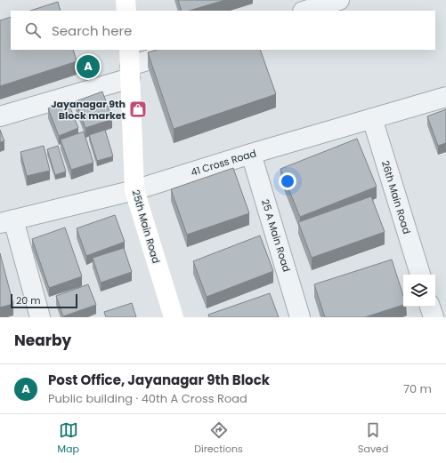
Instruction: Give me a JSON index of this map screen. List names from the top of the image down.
{
  "streets": {
    "street": [
      "41 Cross Road",
      "26th Main Road",
      "25th Main Road",
      "25 A Main Road"
    ]
  },
  "crossings": [
    ["41 Cross Road", "26th Main Road"],
    ["41 Cross Road", "25th Main Road"],
    ["41 Cross Road", "25 A Main Road"]
  ],
  "places": {
    "shop": ["Jayanagar 9th Block market"]
  },
  "scale_bar": "20 m",
  "page": {
    "search": "Search here",
    "pins": "A",
    "scale": "20 m",
    "heading": "Nearby",
    "list": [
      {
        "mark": "A",
        "name": "Post Office, Jayanagar 9th Block",
        "note": "Public building · 40th A Cross Road",
        "value": "70 m"
      }
    ],
    "nav": ["Map", "Directions", "Saved"]
  }
}
